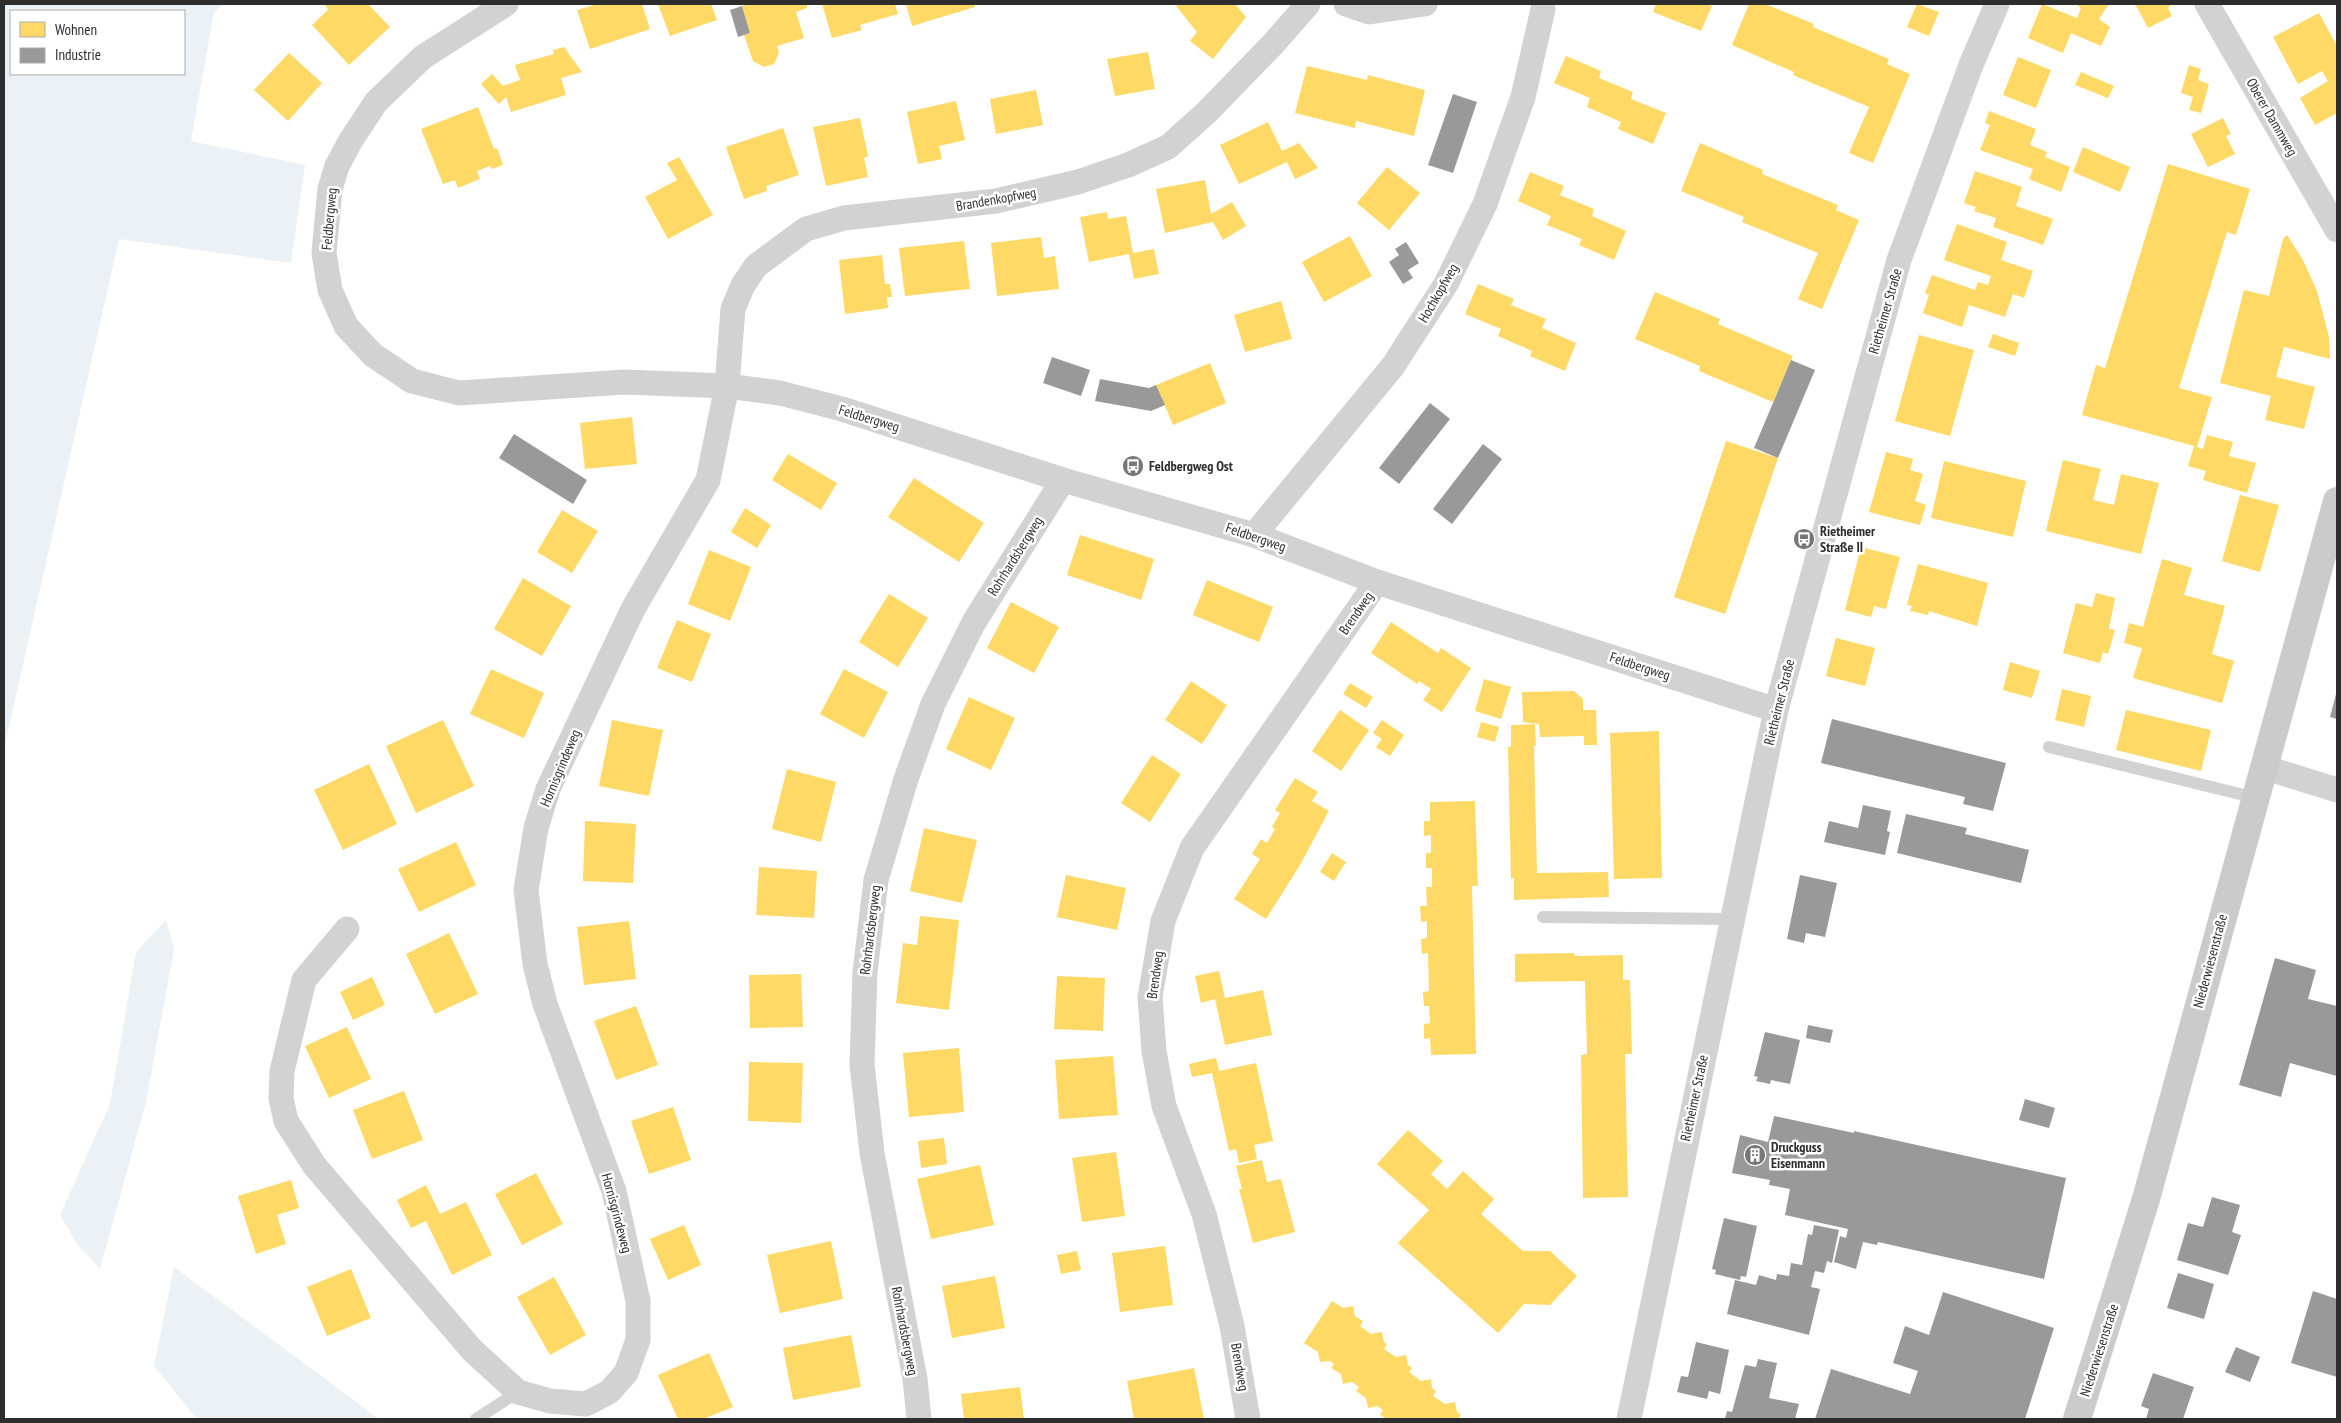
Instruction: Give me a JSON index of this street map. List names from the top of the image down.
{
  "streets": {
    "street": [
      "Oberer Dammweg",
      "Brandenkopfweg",
      "Feldbergweg",
      "Hochkopfweg",
      "Rietheimer Straße",
      "Rohrhardsbergweg",
      "Brendweg",
      "Hornisgrindeweg",
      "Niederwiesenstraße"
    ]
  },
  "crossings": [
    ["Brandenkopfweg", "Feldbergweg"],
    ["Brandenkopfweg", "Hornisgrindeweg"],
    ["Feldbergweg", "Hochkopfweg"],
    ["Feldbergweg", "Rietheimer Straße"],
    ["Feldbergweg", "Rohrhardsbergweg"],
    ["Feldbergweg", "Brendweg"],
    ["Feldbergweg", "Hornisgrindeweg"]
  ],
  "places": {
    "bus stop": ["Feldbergweg Ost", "Rietheimer Straße II"],
    "building": ["Druckguss Eisenmann"]
  },
  "legend": ["Wohnen", "Industrie"]
}
